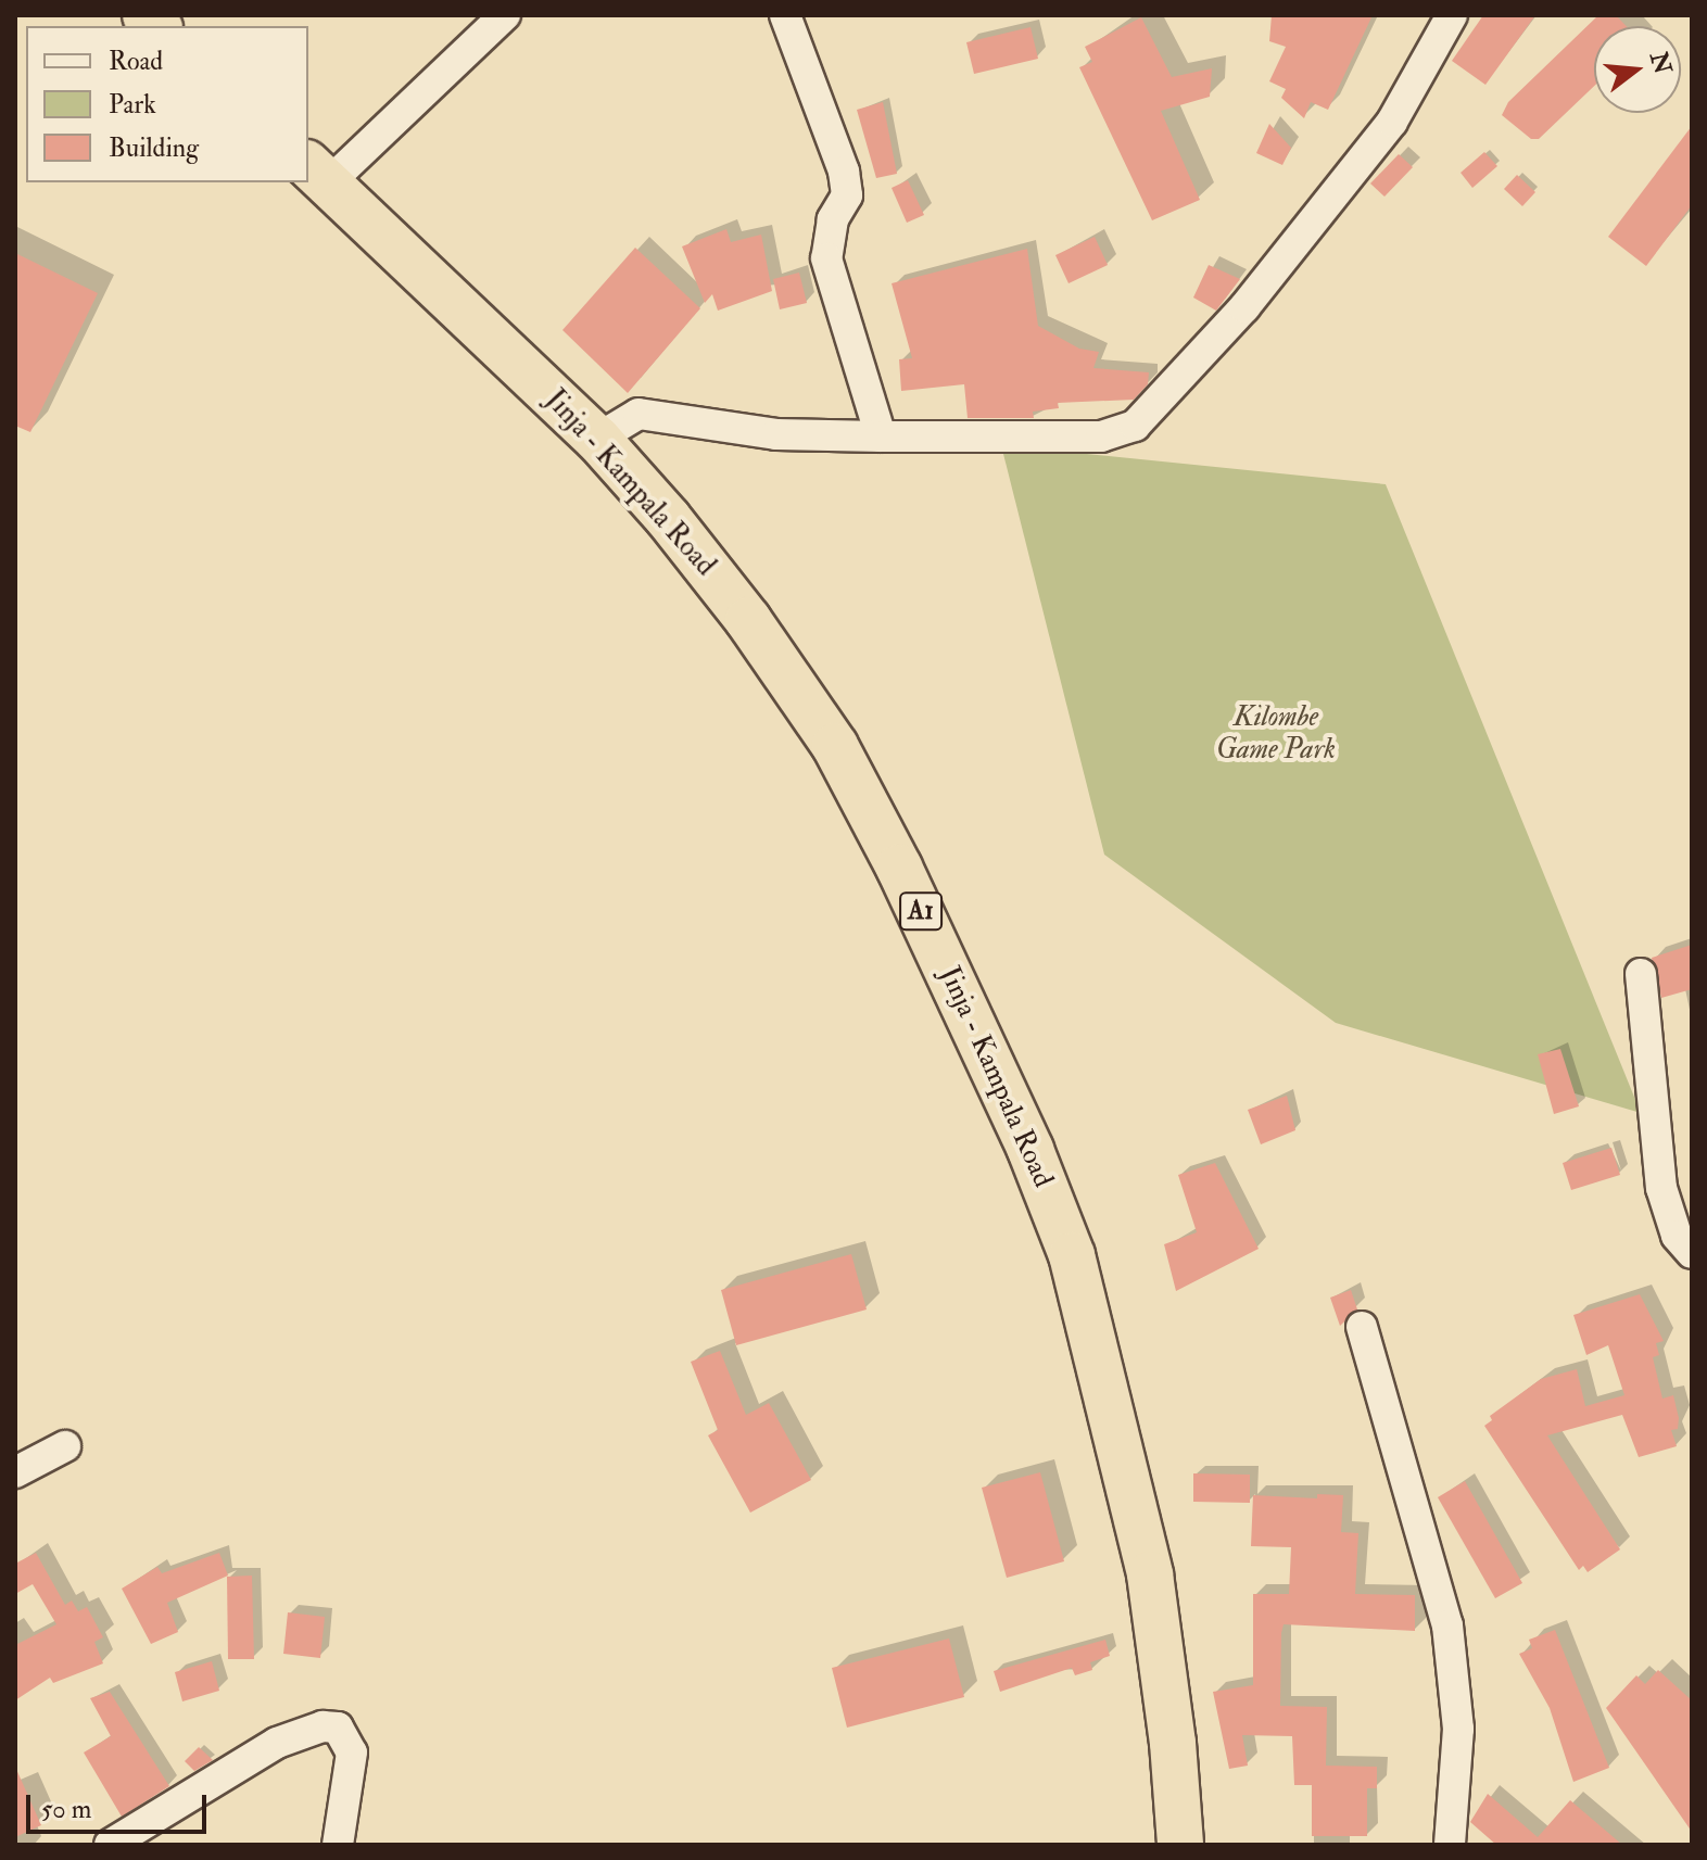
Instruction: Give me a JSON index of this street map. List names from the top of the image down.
{
  "streets": {
    "highway": ["Jinja - Kampala Road", "A1"]
  },
  "parks": ["Kilombe Game Park"],
  "legend": ["Road", "Park", "Building"],
  "scale_bar": "50 m",
  "north": "right"
}
